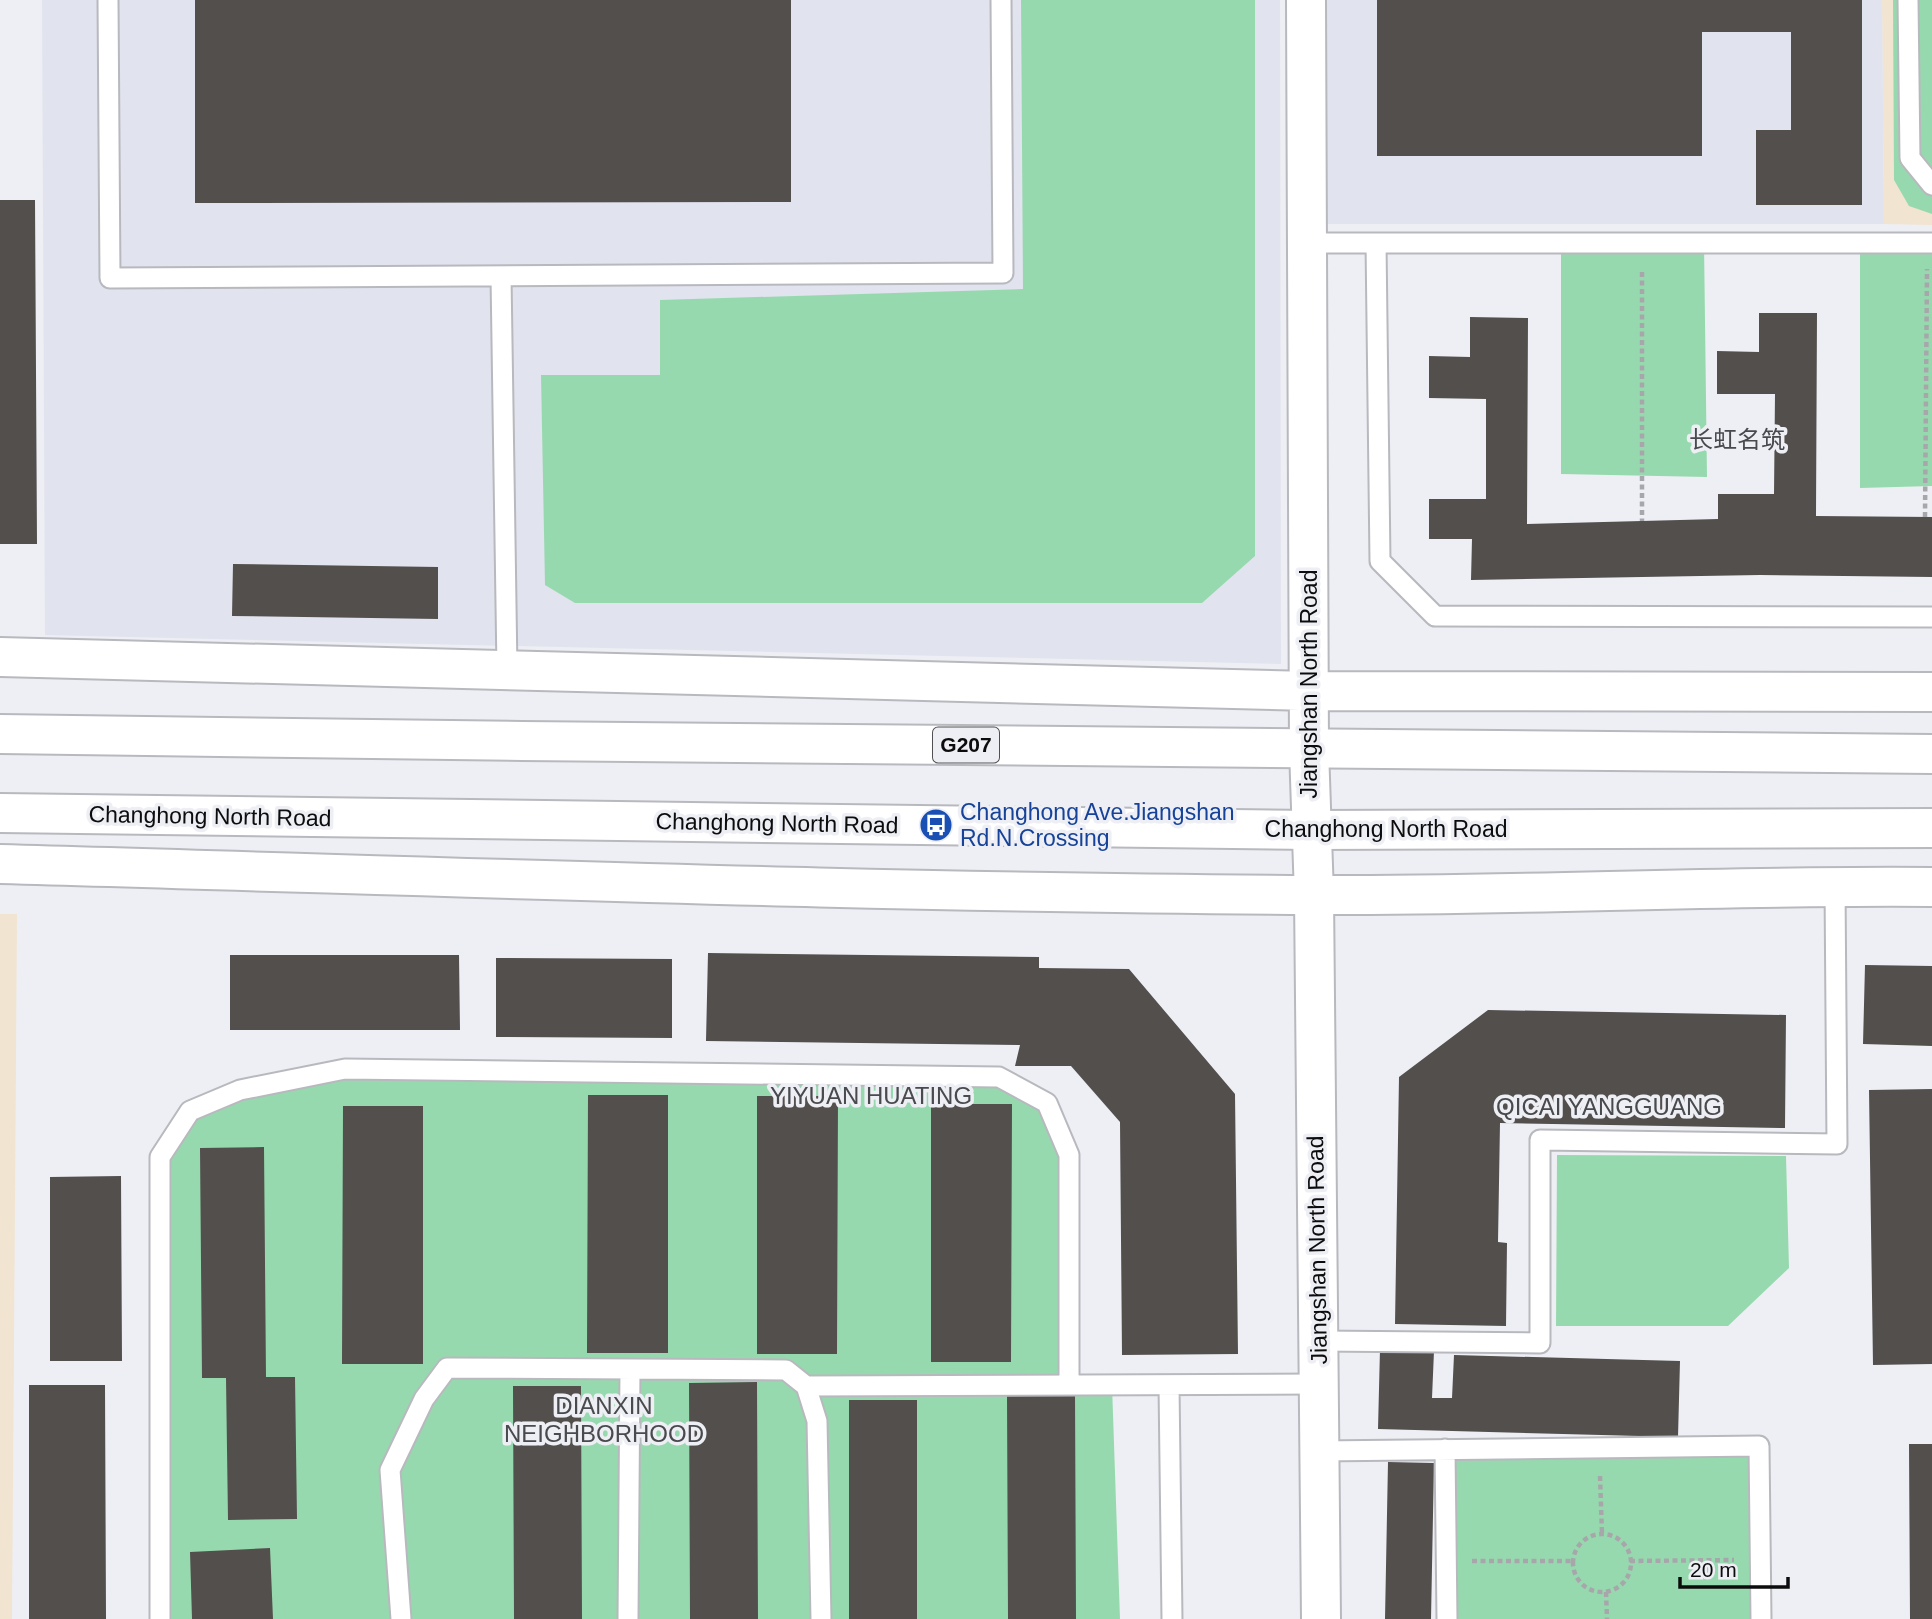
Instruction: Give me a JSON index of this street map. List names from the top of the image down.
{
  "streets": {
    "main road": ["Jiangshan North Road", "G207", "Changhong North Road"]
  },
  "crossings": [
    ["Jiangshan North Road", "G207"],
    ["Jiangshan North Road", "Changhong North Road"]
  ],
  "districts": [
    "长虹名筑",
    "YIYUAN HUATING",
    "QICAI YANGGUANG",
    "DIANXIN NEIGHBORHOOD"
  ],
  "places": {
    "bus stop": ["Changhong Ave.Jiangshan Rd.N.Crossing"]
  },
  "scale_bar": "20 m"
}
